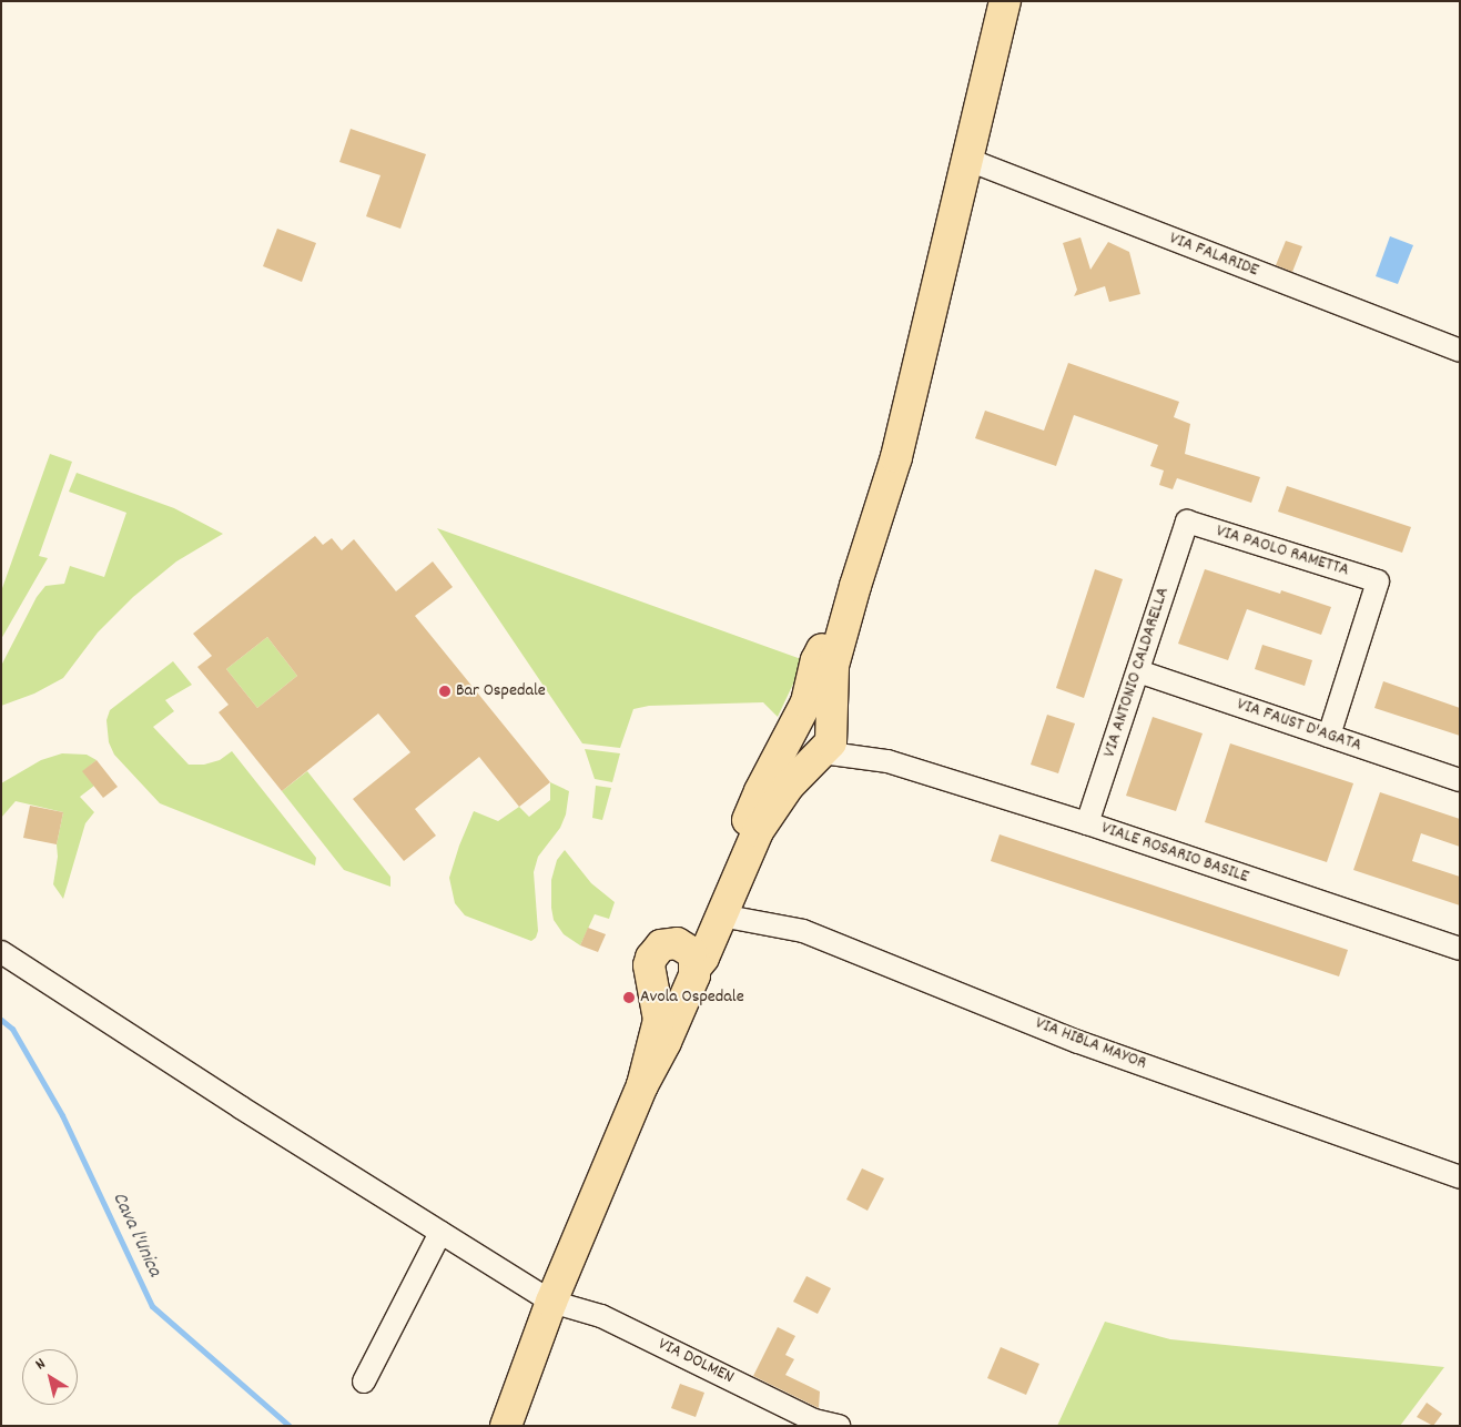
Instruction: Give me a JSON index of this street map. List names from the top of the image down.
{
  "streets": {
    "street": [
      "VIA FALARIDE",
      "VIA PAOLO RAMETTA",
      "VIA ANTONIO CALDARELLA",
      "VIA FAUST D'AGATA",
      "VIALE ROSARIO BASILE",
      "VIA HIBLA MAYOR",
      "VIA DOLMEN"
    ]
  },
  "crossings": [
    ["VIA PAOLO RAMETTA", "VIA ANTONIO CALDARELLA"],
    ["VIA PAOLO RAMETTA", "VIA FAUST D'AGATA"],
    ["VIA ANTONIO CALDARELLA", "VIA FAUST D'AGATA"],
    ["VIA ANTONIO CALDARELLA", "VIALE ROSARIO BASILE"]
  ],
  "water": ["Cava l'Unica"],
  "places": ["Bar Ospedale", "Avola Ospedale"],
  "north": "top left"
}
